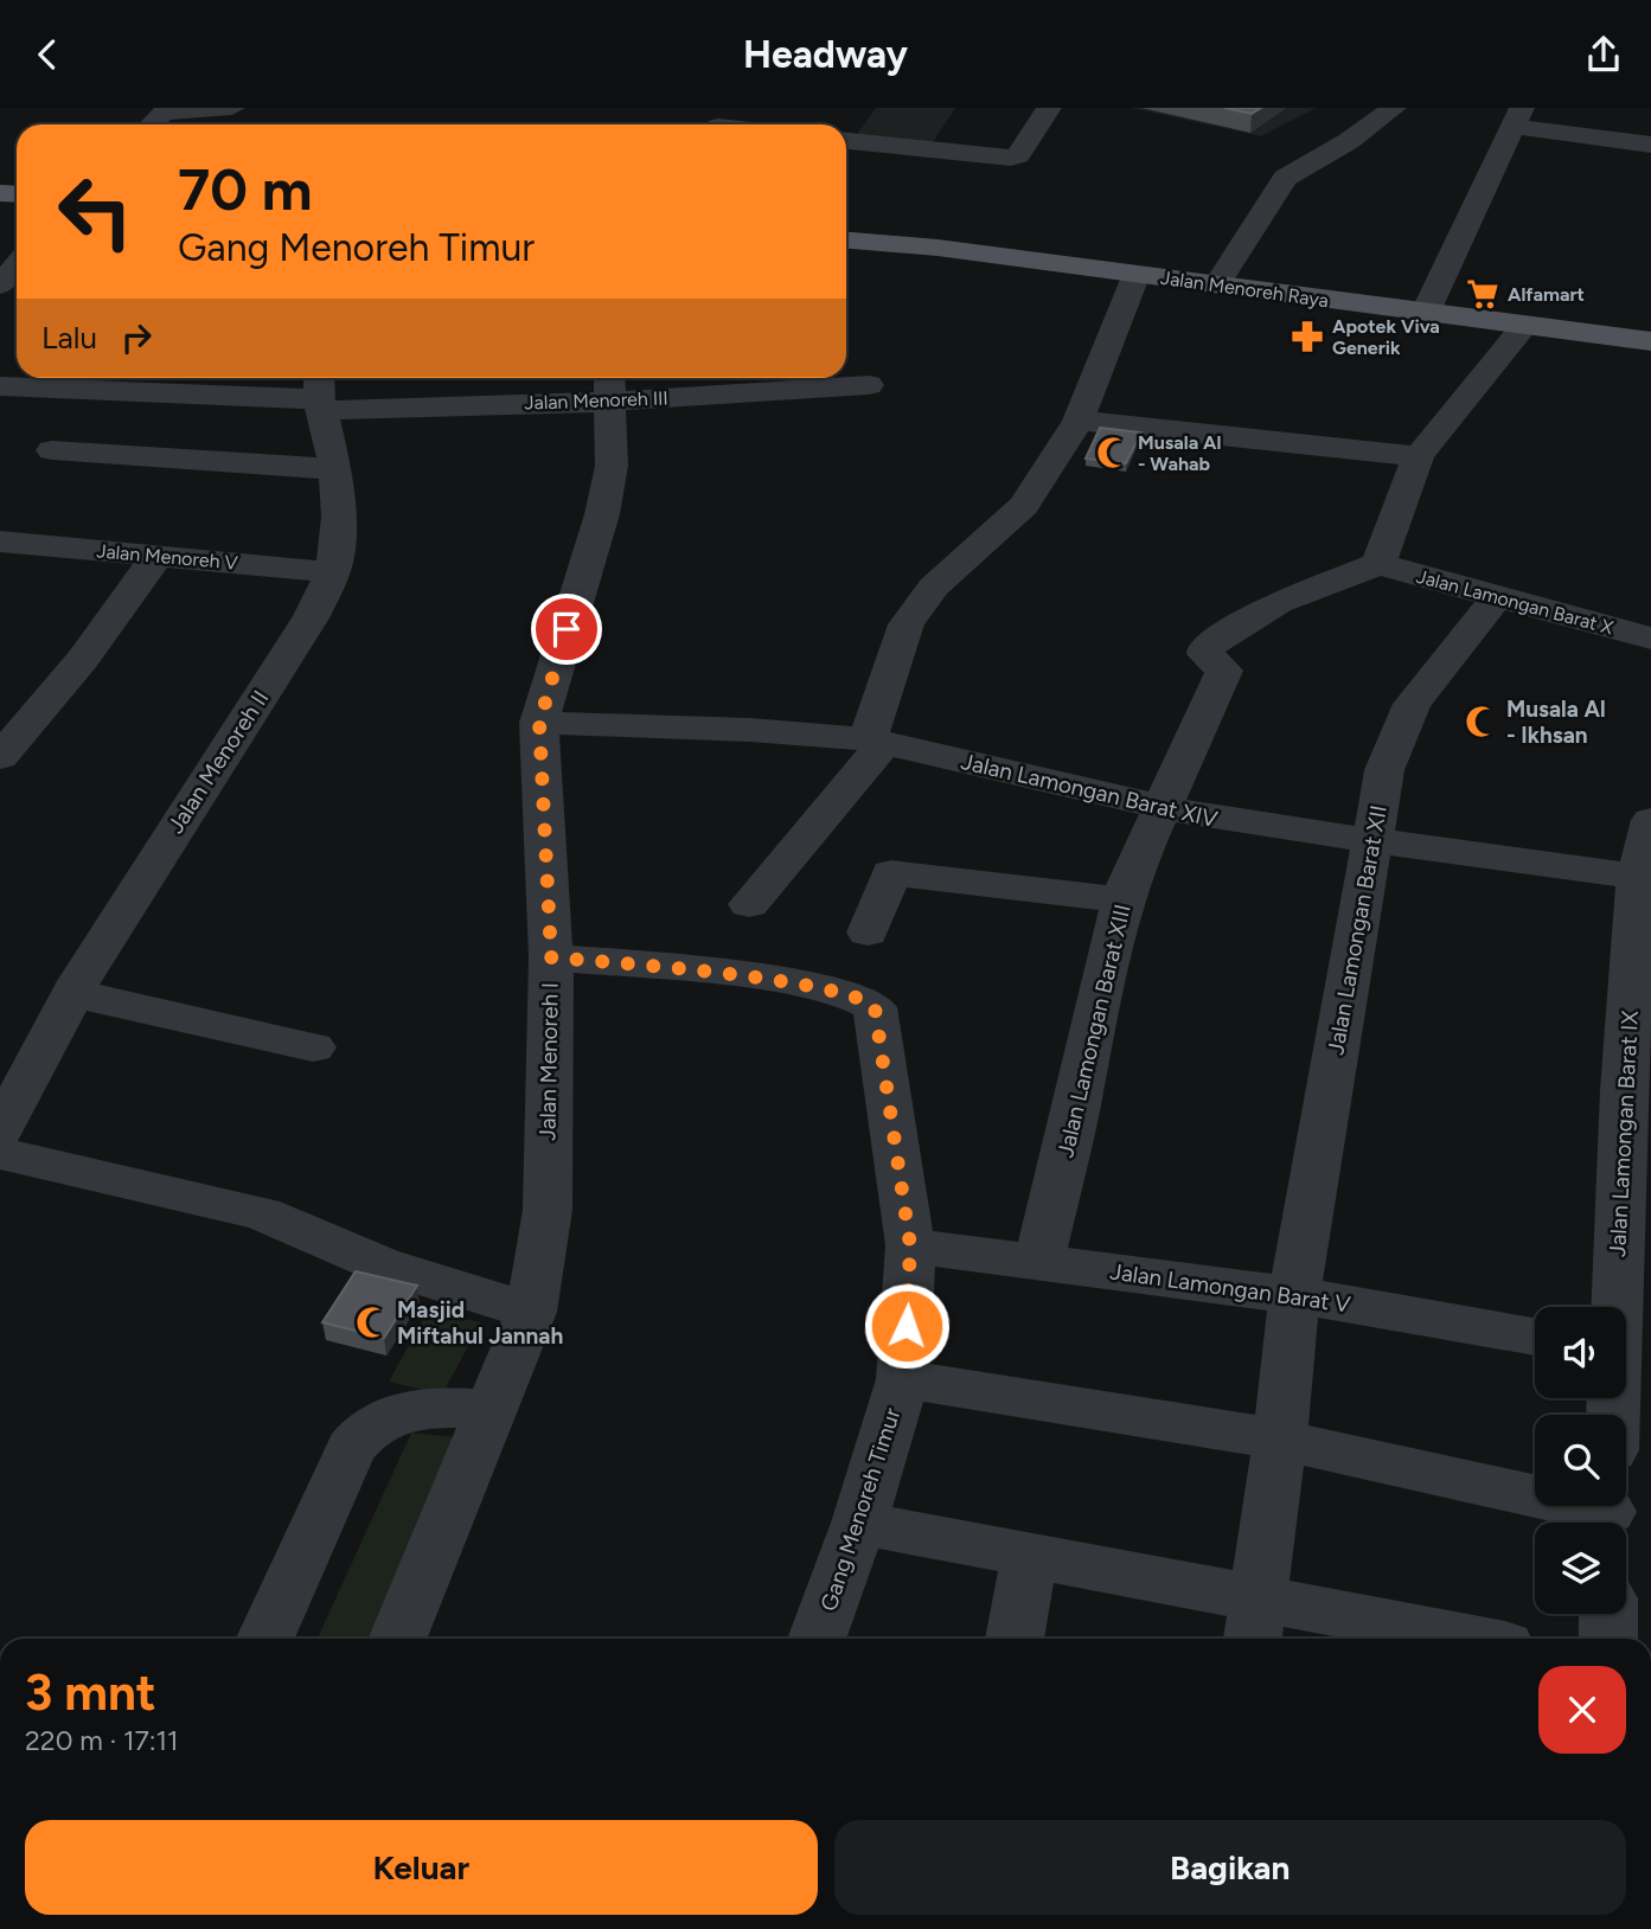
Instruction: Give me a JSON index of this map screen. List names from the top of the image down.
{
  "streets": {
    "main road": ["Jalan Menoreh Raya"],
    "street": [
      "Jalan Menoreh III",
      "Jalan Menoreh V",
      "Jalan Lamongan Barat X",
      "Jalan Menoreh II",
      "Jalan Lamongan Barat XIV",
      "Jalan Lamongan Barat XII",
      "Jalan Lamongan Barat XIII",
      "Jalan Menoreh I",
      "Jalan Lamongan Barat IX",
      "Jalan Lamongan Barat V",
      "Gang Menoreh Timur"
    ]
  },
  "crossings": [
    ["Jalan Menoreh III", "Jalan Menoreh II"],
    ["Jalan Menoreh III", "Jalan Menoreh I"],
    ["Jalan Menoreh V", "Jalan Menoreh II"],
    ["Jalan Lamongan Barat X", "Jalan Lamongan Barat XII"],
    ["Jalan Lamongan Barat X", "Jalan Lamongan Barat XIII"],
    ["Jalan Lamongan Barat XIV", "Jalan Lamongan Barat XII"],
    ["Jalan Lamongan Barat XIV", "Jalan Lamongan Barat XIII"],
    ["Jalan Lamongan Barat XIV", "Jalan Menoreh I"],
    ["Jalan Lamongan Barat XIV", "Jalan Lamongan Barat IX"],
    ["Jalan Lamongan Barat XII", "Jalan Lamongan Barat V"],
    ["Jalan Lamongan Barat XIII", "Jalan Lamongan Barat V"],
    ["Jalan Menoreh I", "Gang Menoreh Timur"],
    ["Jalan Lamongan Barat V", "Gang Menoreh Timur"]
  ],
  "places": {
    "supermarket": ["Alfamart"],
    "pharmacy": ["Apotek Viva Generik"],
    "mosque": ["Musala Al - Wahab", "Musala Al - Ikhsan", "Masjid Miftahul Jannah"]
  },
  "page": {
    "header": "Headway",
    "turn": ["70 m", "Gang Menoreh Timur"],
    "then": "Lalu",
    "heading": ["3 mnt", "220 m · 17:11"],
    "buttons": ["Keluar", "Bagikan"]
  }
}
